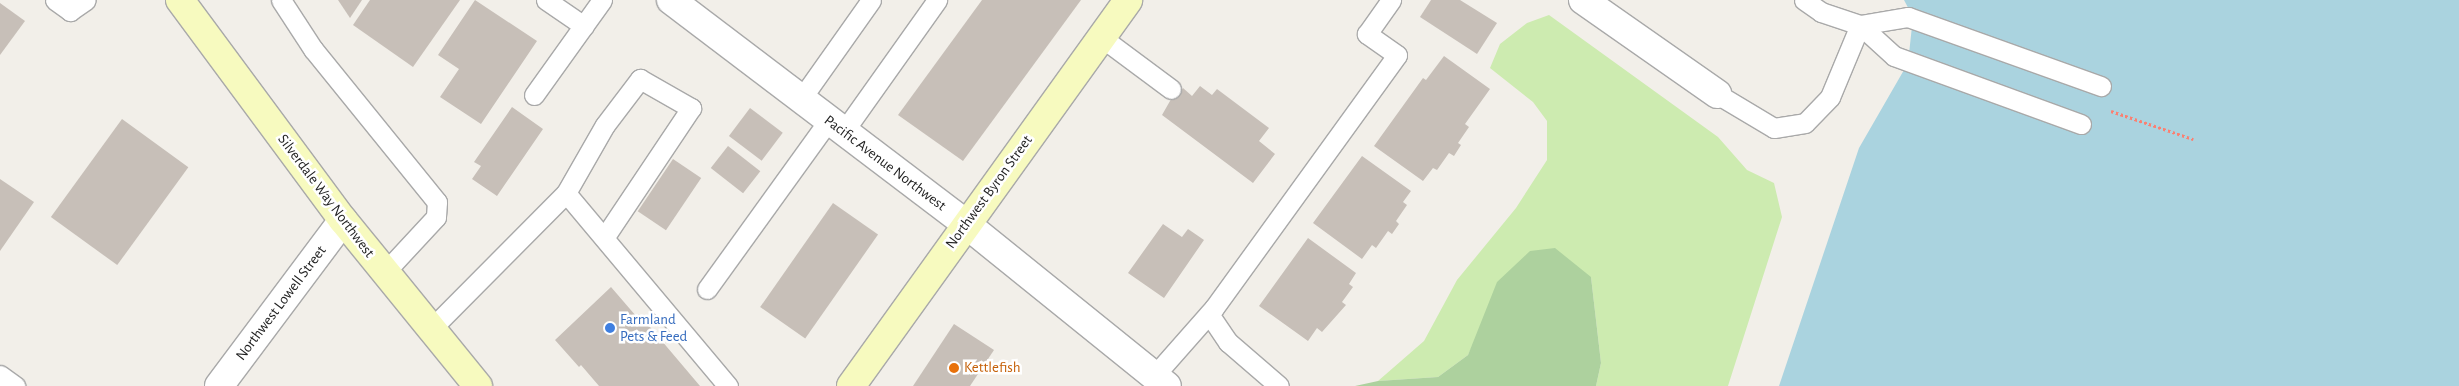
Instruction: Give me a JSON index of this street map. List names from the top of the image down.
{
  "streets": {
    "main road": ["Northwest Byron Street", "Silverdale Way Northwest"],
    "street": ["Pacific Avenue Northwest", "Northwest Lowell Street"]
  },
  "crossings": [
    ["Pacific Avenue Northwest", "Northwest Byron Street"],
    ["Silverdale Way Northwest", "Northwest Lowell Street"]
  ],
  "places": ["Farmland Pets & Feed", "Kettlefish"]
}
